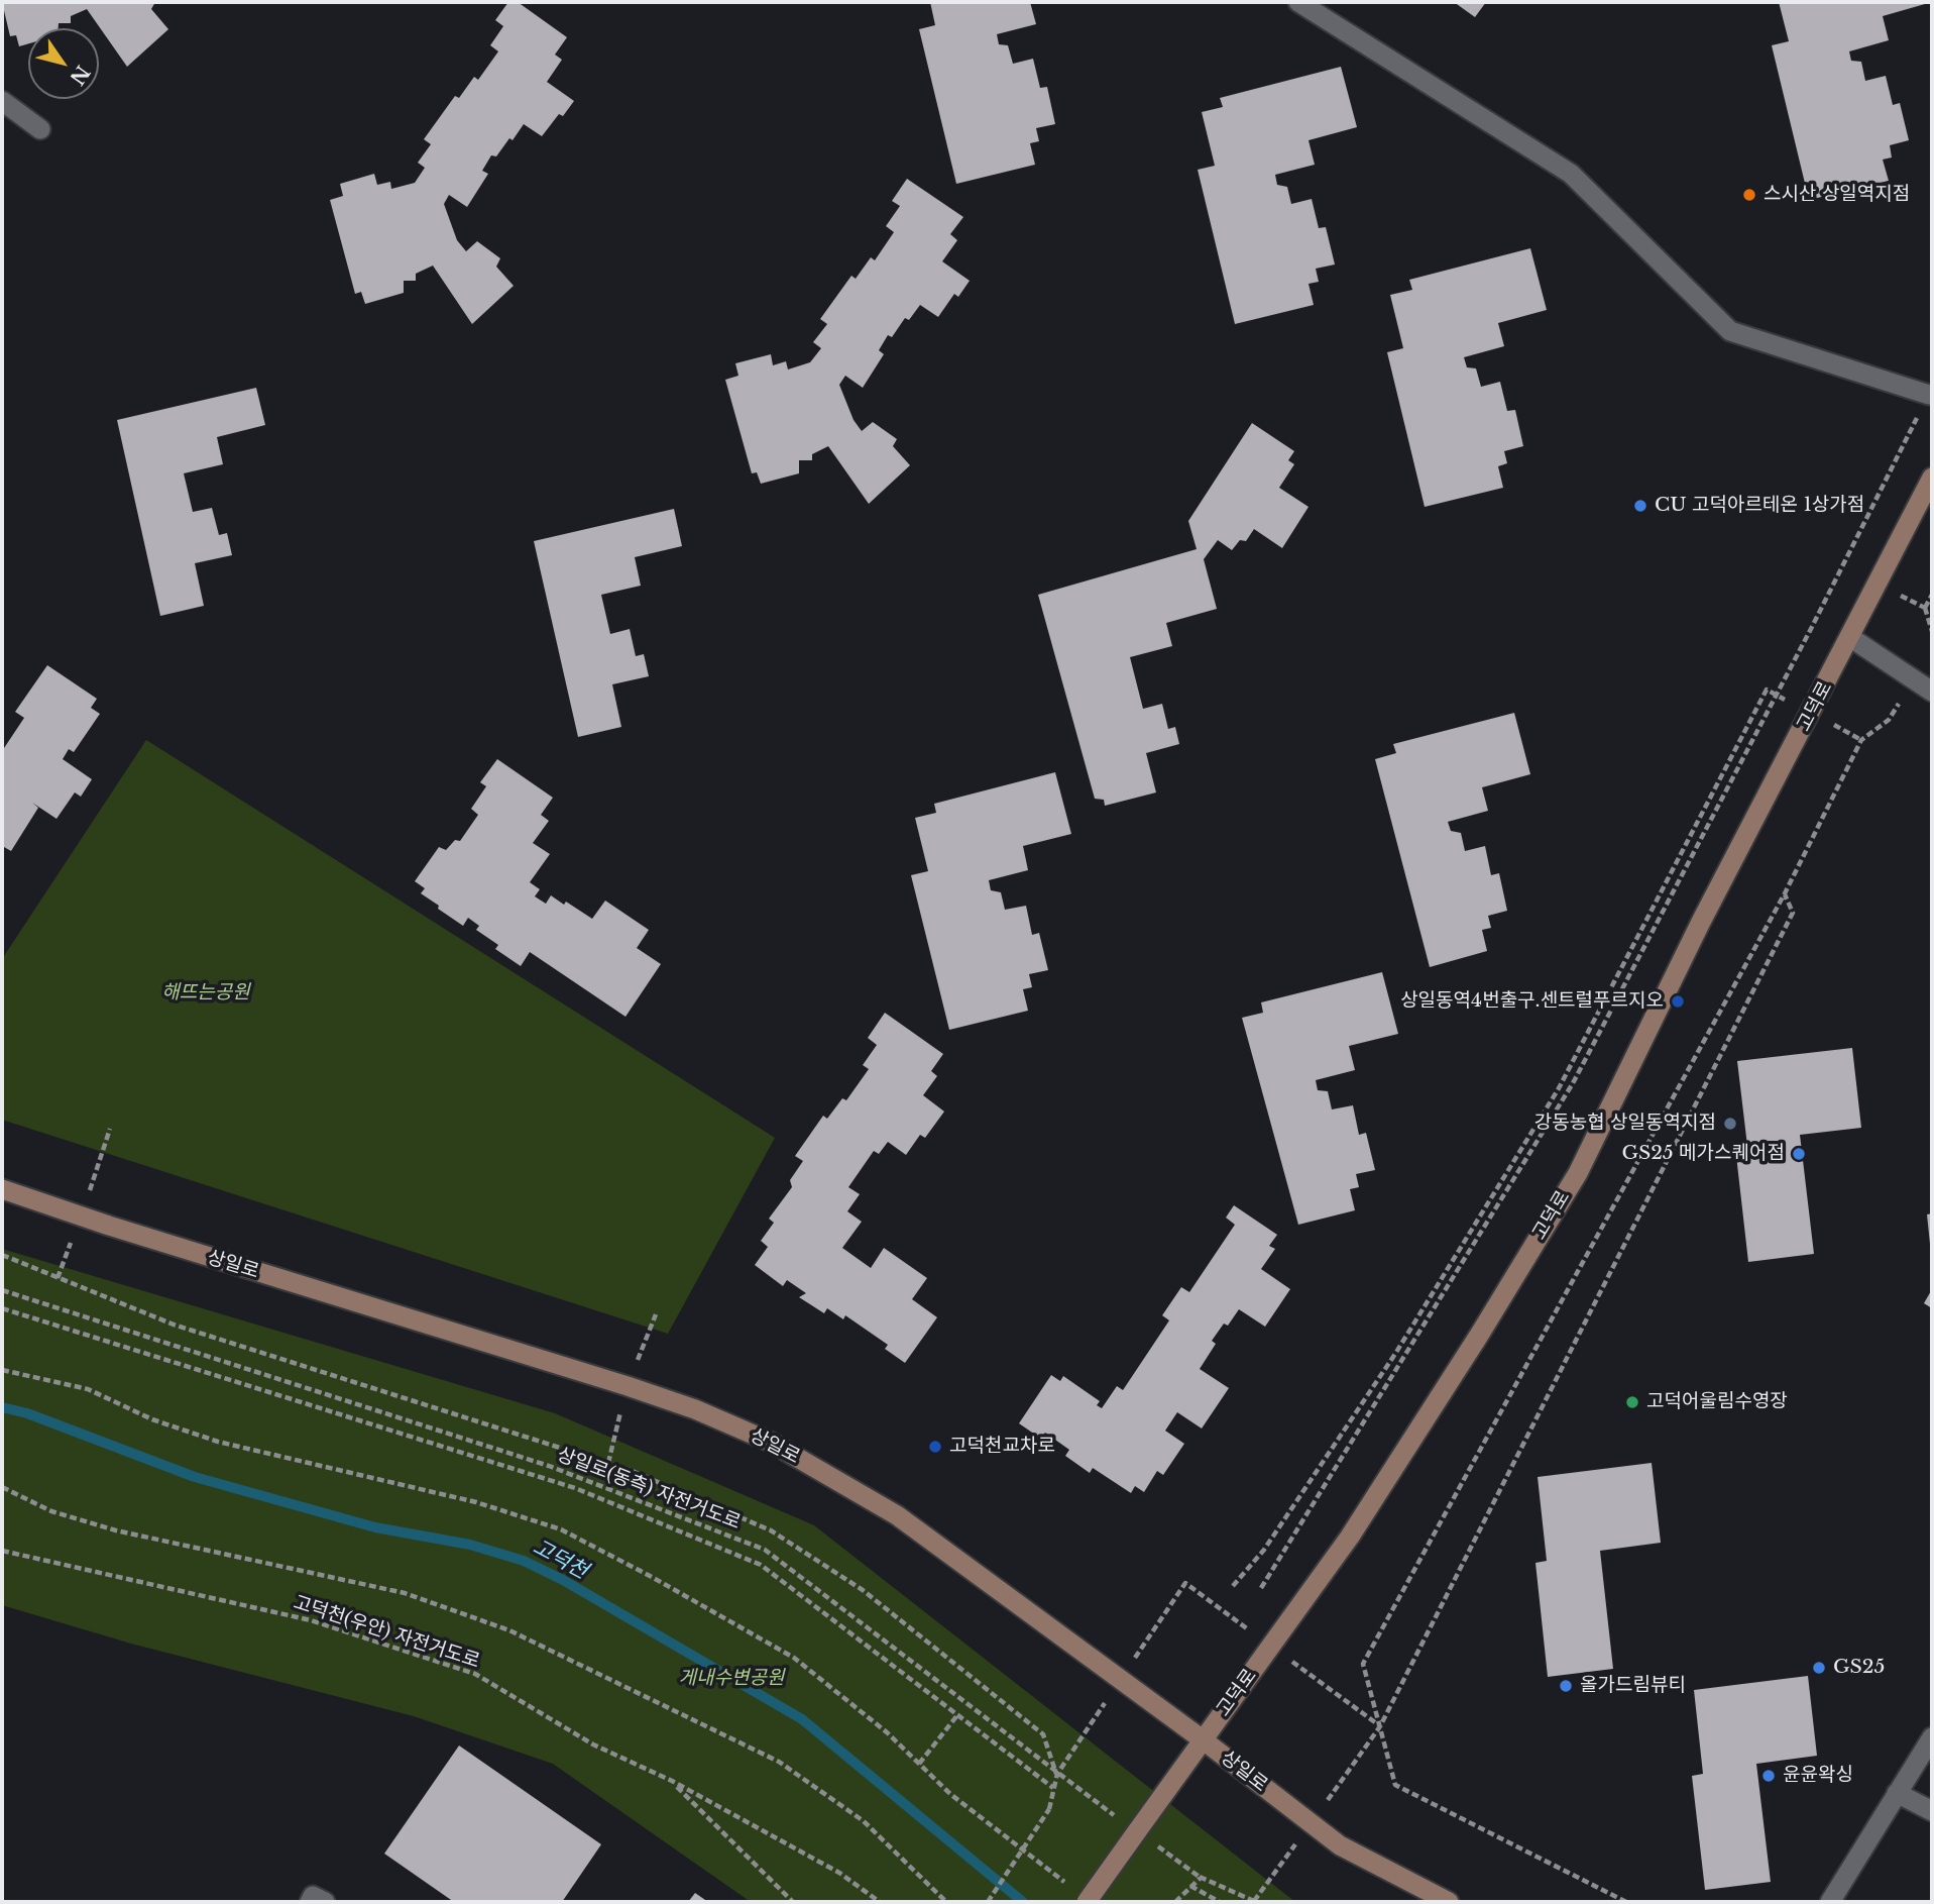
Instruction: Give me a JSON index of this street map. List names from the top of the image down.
{
  "streets": {
    "main road": ["고덕로", "상일로"],
    "path": ["상일로(동측) 자전거도로", "고덕천(우안) 자전거도로"]
  },
  "crossings": [
    ["고덕로", "상일로"],
    ["고덕로", "상일로(동측) 자전거도로"]
  ],
  "water": ["고덕천"],
  "parks": ["해뜨는공원", "게내수변공원"],
  "places": [
    "스시산 상일역지점",
    "CU 고덕아르테온 1상가점",
    "상일동역4번출구.센트럴푸르지오",
    "강동농협 상일동역지점",
    "GS25 메가스퀘어점",
    "고덕어울림수영장",
    "고덕천교차로",
    "GS25",
    "올가드림뷰티",
    "윤윤왁싱"
  ],
  "north": "bottom right"
}
